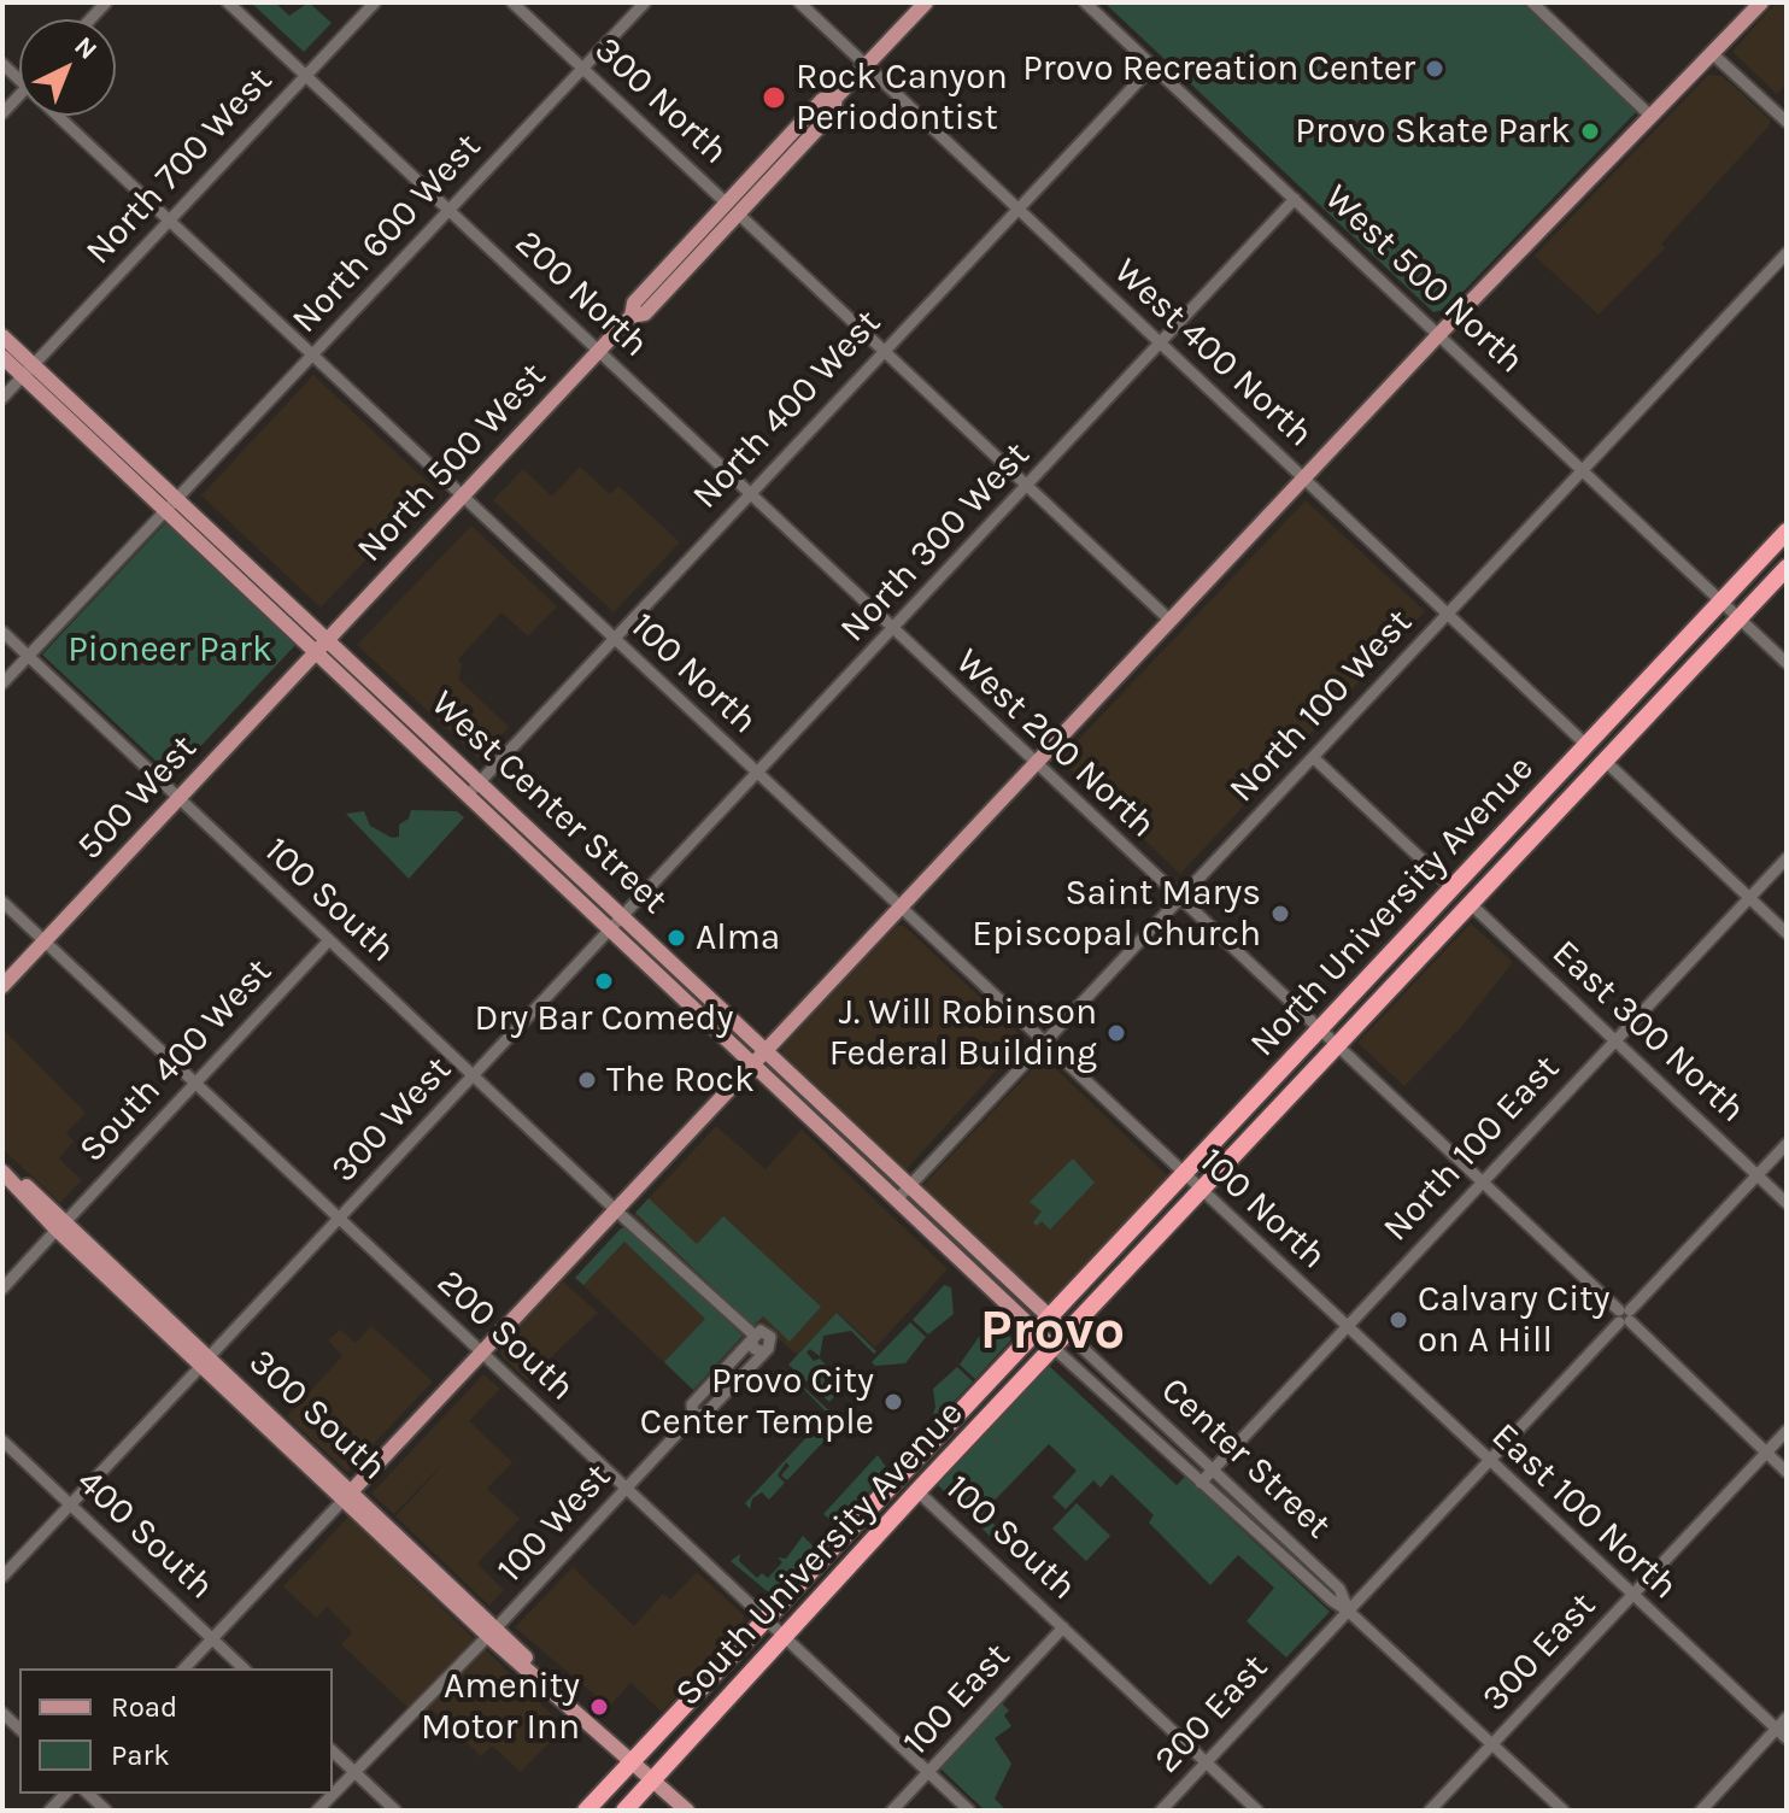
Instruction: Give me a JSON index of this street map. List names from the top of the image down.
{
  "streets": {
    "highway": ["North University Avenue", "South University Avenue"],
    "main road": [
      "North 500 West",
      "500 West",
      "West Center Street",
      "300 South",
      "Center Street"
    ],
    "street": [
      "300 North",
      "North 700 West",
      "North 600 West",
      "West 500 North",
      "200 North",
      "West 400 North",
      "North 400 West",
      "North 300 West",
      "100 North",
      "North 100 West",
      "West 200 North",
      "100 South",
      "East 300 North",
      "South 400 West",
      "300 West",
      "North 100 East",
      "200 South",
      "East 100 North",
      "100 West",
      "400 South",
      "300 East",
      "100 East",
      "200 East"
    ]
  },
  "crossings": [
    ["300 North", "North 600 West"],
    ["300 North", "North 400 West"],
    ["300 North", "North 500 West"],
    ["300 North", "North 300 West"],
    ["North 700 West", "200 North"],
    ["North 700 West", "100 North"],
    ["North 700 West", "West Center Street"],
    ["North 600 West", "200 North"],
    ["North 600 West", "100 North"],
    ["North 600 West", "West Center Street"],
    ["North 600 West", "100 South"],
    ["West 500 North", "North 400 West"],
    ["West 500 North", "North 300 West"],
    ["West 500 North", "North 100 West"],
    ["West 500 North", "North University Avenue"],
    ["200 North", "North 400 West"],
    ["200 North", "North 500 West"],
    ["200 North", "North 300 West"],
    ["200 North", "West 200 North"],
    ["West 400 North", "North 400 West"],
    ["West 400 North", "North 500 West"],
    ["West 400 North", "North 300 West"],
    ["West 400 North", "North 100 West"],
    ["West 400 North", "North University Avenue"],
    ["North 400 West", "100 North"],
    ["North 400 West", "West Center Street"],
    ["North 500 West", "100 North"],
    ["North 500 West", "500 West"],
    ["North 500 West", "West Center Street"],
    ["North 300 West", "100 North"],
    ["North 300 West", "West 200 North"],
    ["North 300 West", "West Center Street"],
    ["North 300 West", "300 West"],
    ["100 North", "North 100 West"],
    ["100 North", "North University Avenue"],
    ["100 North", "North 100 East"],
    ["100 North", "East 100 North"],
    ["North 100 West", "West 200 North"],
    ["North 100 West", "West Center Street"],
    ["500 West", "West Center Street"],
    ["500 West", "100 South"],
    ["500 West", "200 South"],
    ["West Center Street", "North University Avenue"],
    ["West Center Street", "300 West"],
    ["West Center Street", "Center Street"],
    ["West Center Street", "South University Avenue"],
    ["100 South", "South 400 West"],
    ["100 South", "300 West"],
    ["100 South", "South University Avenue"],
    ["100 South", "100 East"],
    ["100 South", "200 East"],
    ["North University Avenue", "East 300 North"],
    ["North University Avenue", "Center Street"],
    ["North University Avenue", "South University Avenue"],
    ["East 300 North", "North 100 East"],
    ["East 300 North", "200 East"],
    ["South 400 West", "200 South"],
    ["South 400 West", "300 South"],
    ["300 West", "200 South"],
    ["300 West", "300 South"],
    ["300 West", "400 South"],
    ["North 100 East", "Center Street"],
    ["North 100 East", "East 100 North"],
    ["200 South", "100 West"],
    ["200 South", "South University Avenue"],
    ["200 South", "100 East"],
    ["300 South", "100 West"],
    ["300 South", "South University Avenue"],
    ["Center Street", "South University Avenue"],
    ["Center Street", "300 East"],
    ["Center Street", "200 East"],
    ["East 100 North", "300 East"],
    ["East 100 North", "200 East"]
  ],
  "districts": ["Provo"],
  "parks": ["Pioneer Park"],
  "places": [
    "Provo Recreation Center",
    "Rock Canyon Periodontist",
    "Provo Skate Park",
    "Saint Marys Episcopal Church",
    "Alma",
    "Dry Bar Comedy",
    "J. Will Robinson Federal Building",
    "The Rock",
    "Calvary City on A Hill",
    "Provo City Center Temple",
    "Amenity Motor Inn"
  ],
  "legend": ["Road", "Park"],
  "north": "top right"
}
